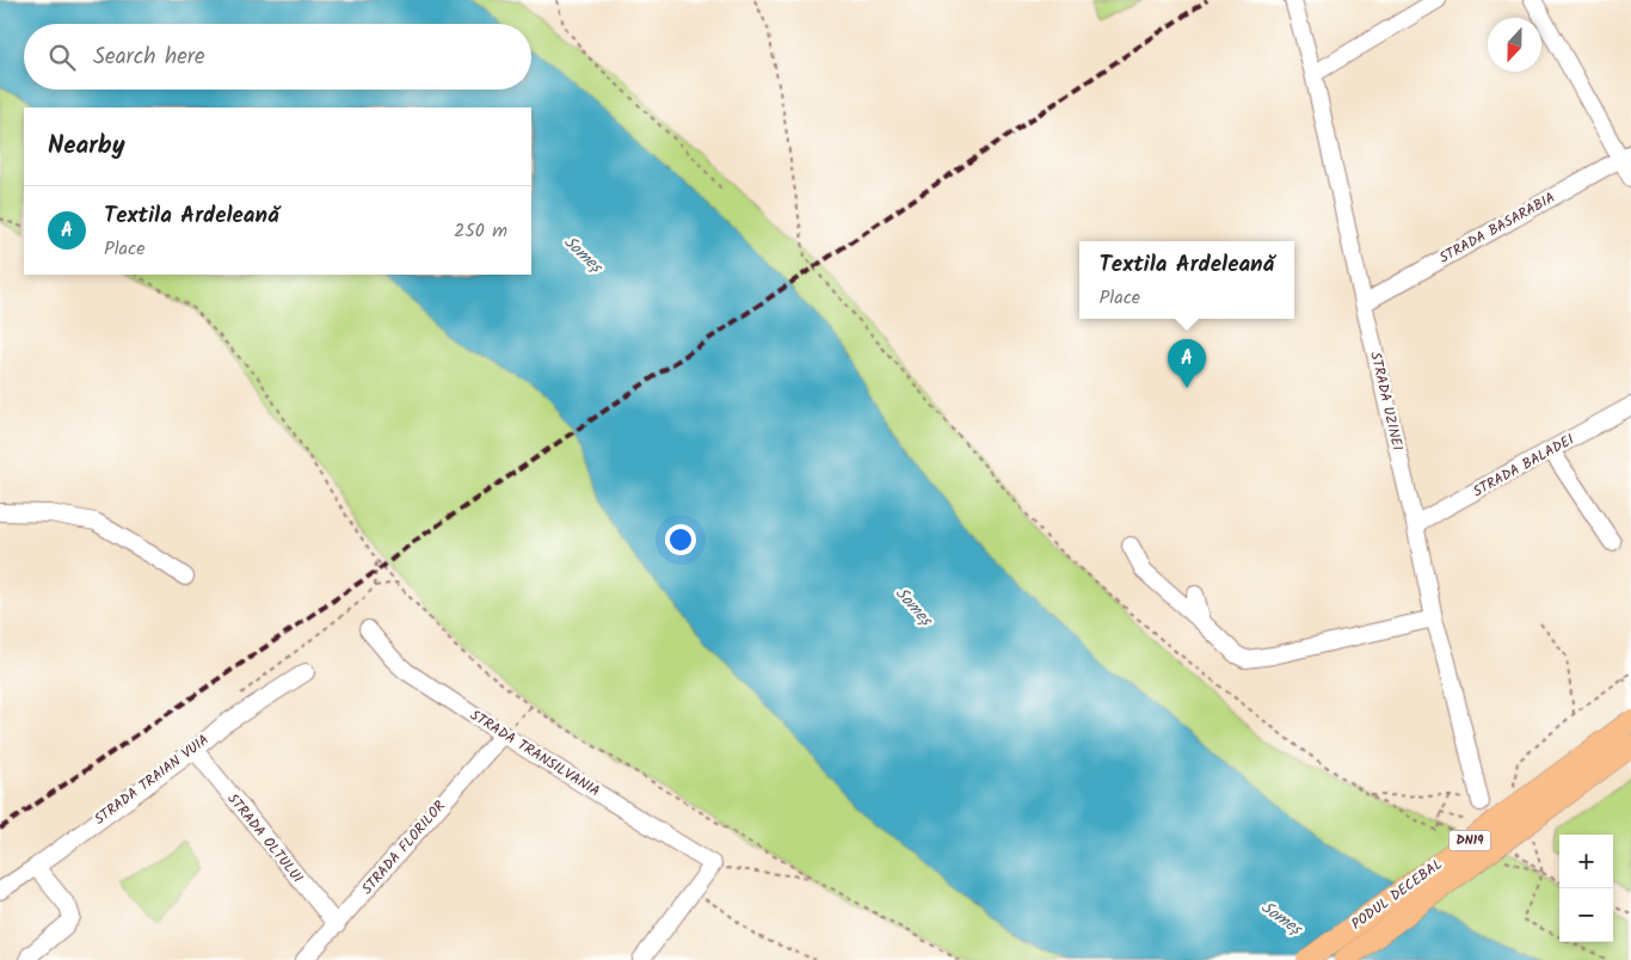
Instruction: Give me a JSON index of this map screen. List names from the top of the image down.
{
  "streets": {
    "main road": ["DN19", "PODUL DECEBAL"],
    "street": [
      "STRADA BASARABIA",
      "STRADA UZINEI",
      "STRADA BALADEI",
      "STRADA TRANSILVANIA",
      "STRADA TRAIAN VUIA",
      "STRADA OLTULUI",
      "STRADA FLORILOR"
    ]
  },
  "crossings": [
    ["STRADA BASARABIA", "STRADA UZINEI"],
    ["STRADA UZINEI", "STRADA BALADEI"],
    ["STRADA TRANSILVANIA", "STRADA FLORILOR"],
    ["STRADA TRAIAN VUIA", "STRADA OLTULUI"],
    ["STRADA OLTULUI", "STRADA FLORILOR"]
  ],
  "water": ["Someș"],
  "north": "bottom",
  "page": {
    "search": "Search here",
    "heading": "Nearby",
    "list": [
      {
        "mark": "A",
        "name": "Textila Ardeleană",
        "note": "Place",
        "value": "250 m"
      }
    ],
    "popup": ["Textila Ardeleană", "Place"],
    "pins": "A",
    "map_buttons": ["+", "−"]
  }
}
